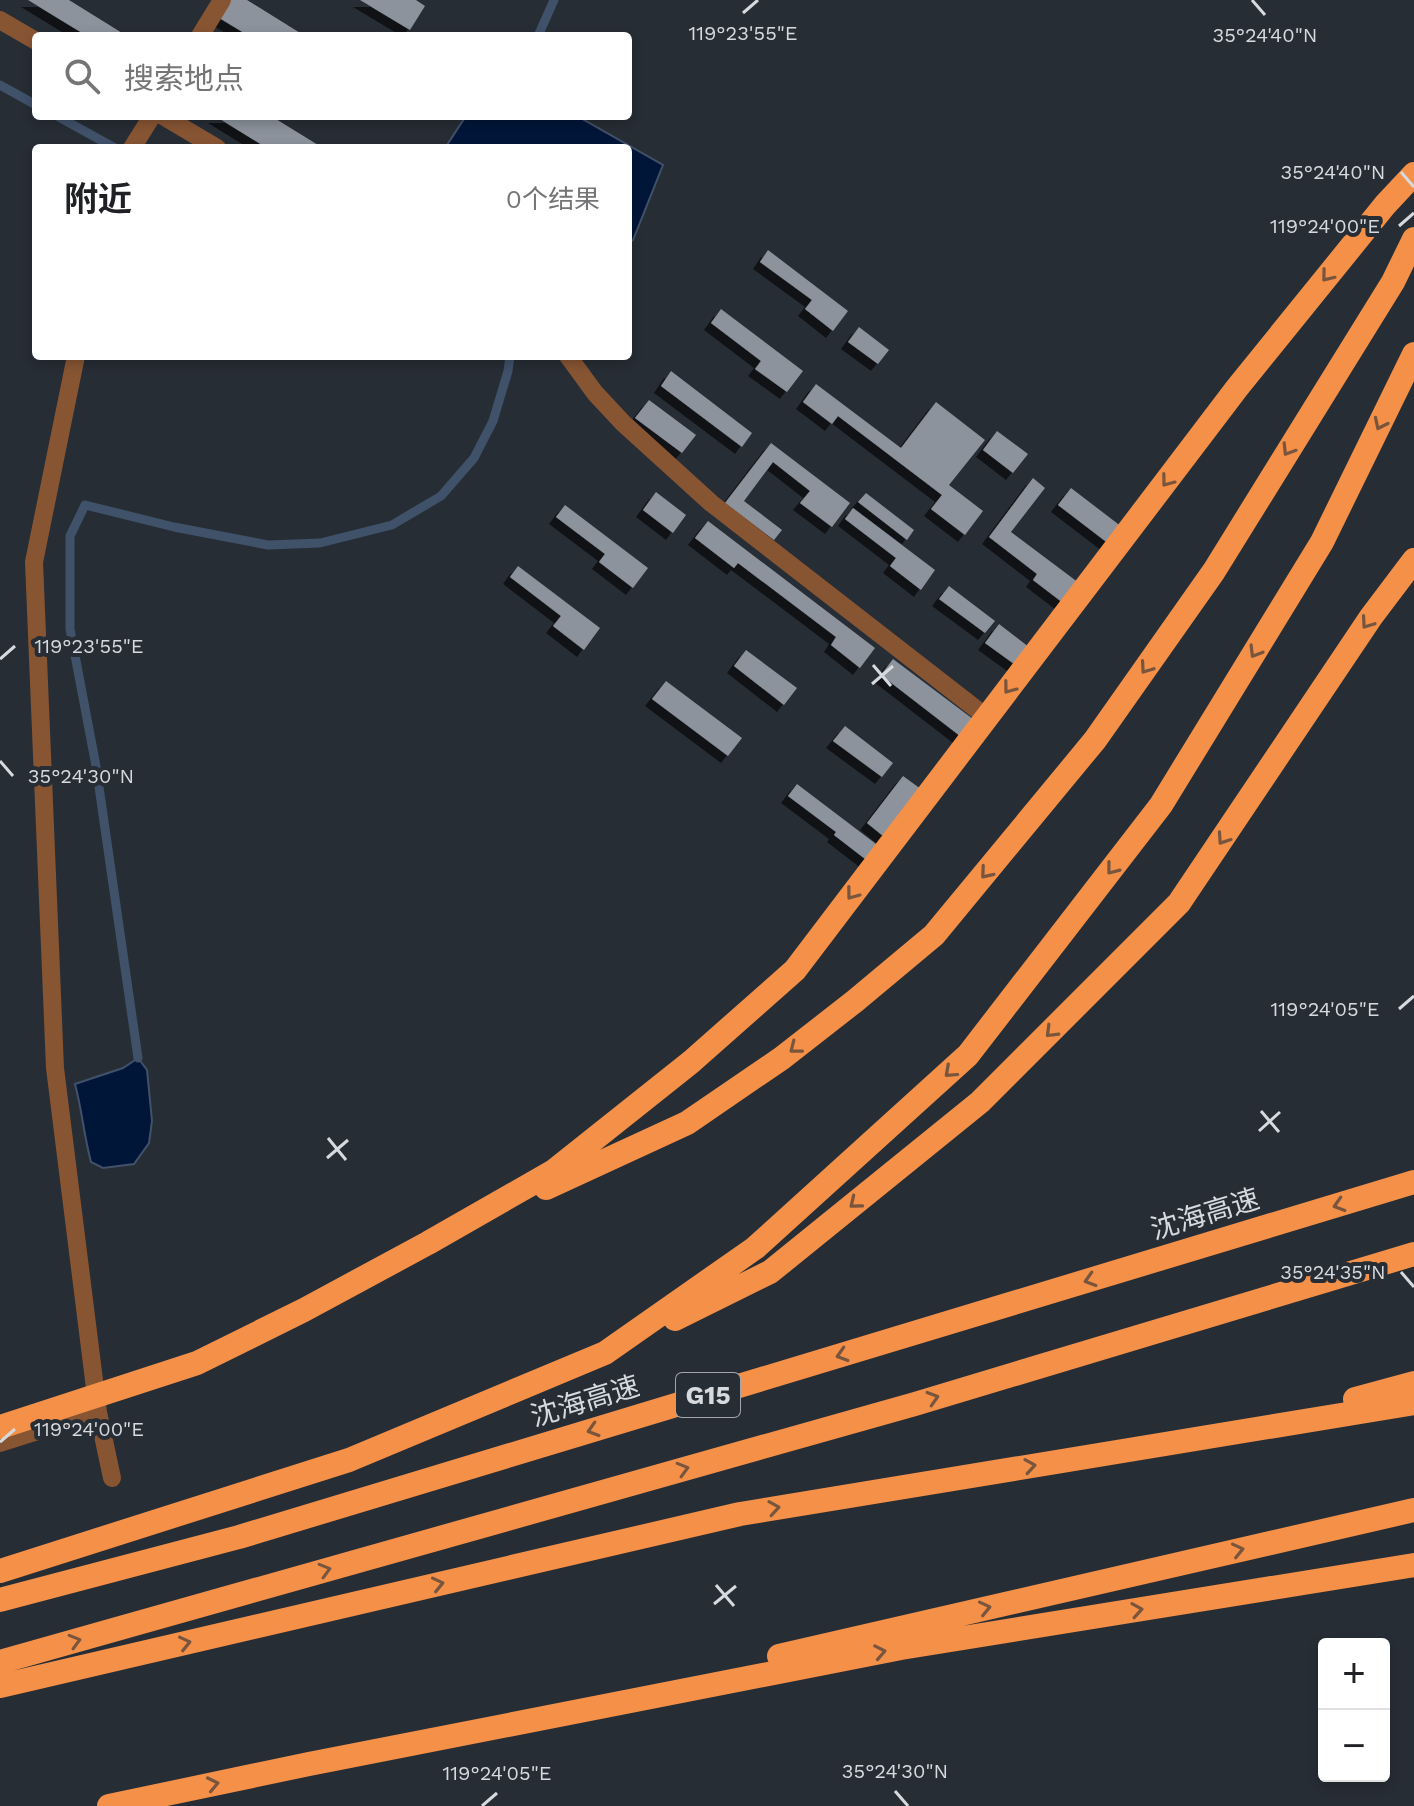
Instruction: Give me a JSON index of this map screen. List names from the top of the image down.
{
  "streets": {
    "highway": ["沈海高速", "G15"]
  },
  "page": {
    "search": "搜索地点",
    "heading": ["附近", "0个结果"],
    "map_buttons": ["+", "−"]
  },
  "coordinates": [
    "119°23'55\"E",
    "35°24'40\"N",
    "119°24'00\"E",
    "35°24'30\"N",
    "119°24'05\"E",
    "35°24'35\"N"
  ]
}
